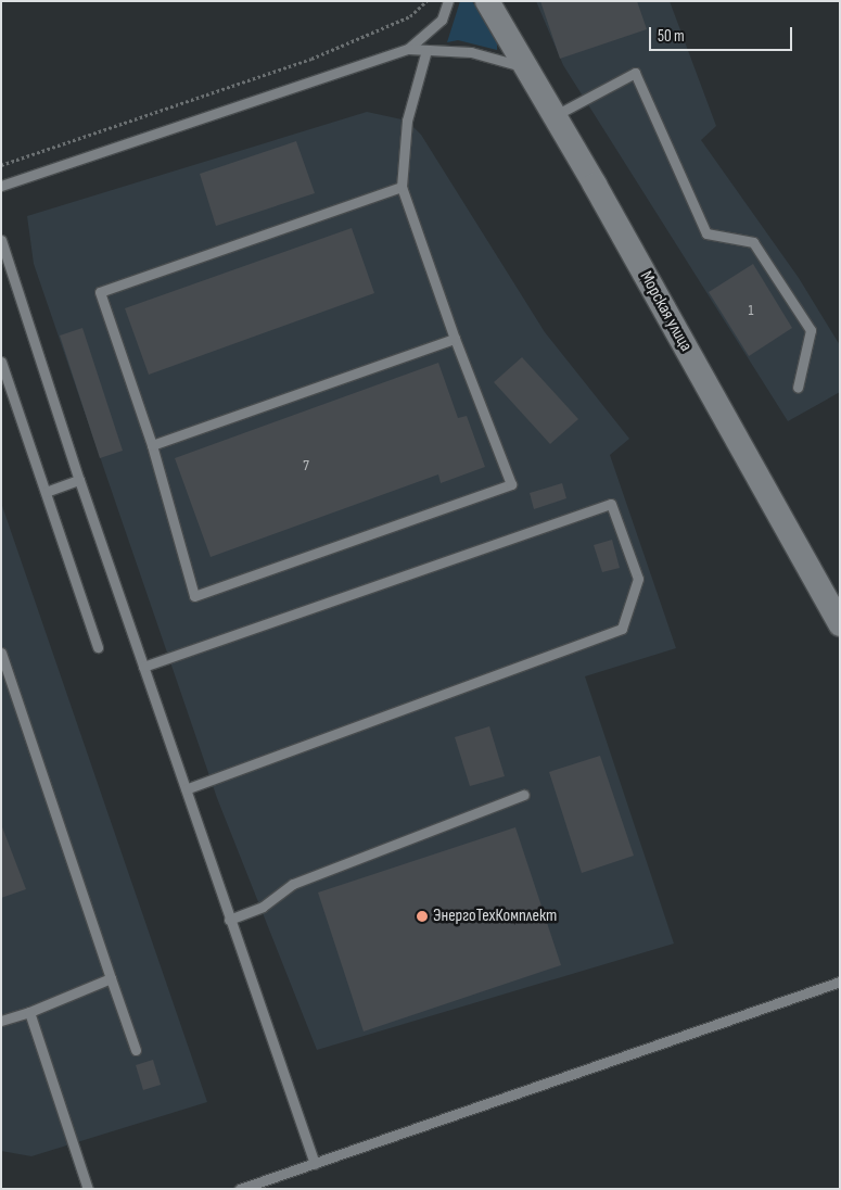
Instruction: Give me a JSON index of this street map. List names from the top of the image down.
{
  "streets": {
    "street": ["Морская улица"]
  },
  "places": ["ЭнергоТехКомплект"],
  "house_numbers": ["1", "7"],
  "scale_bar": "50 m"
}
